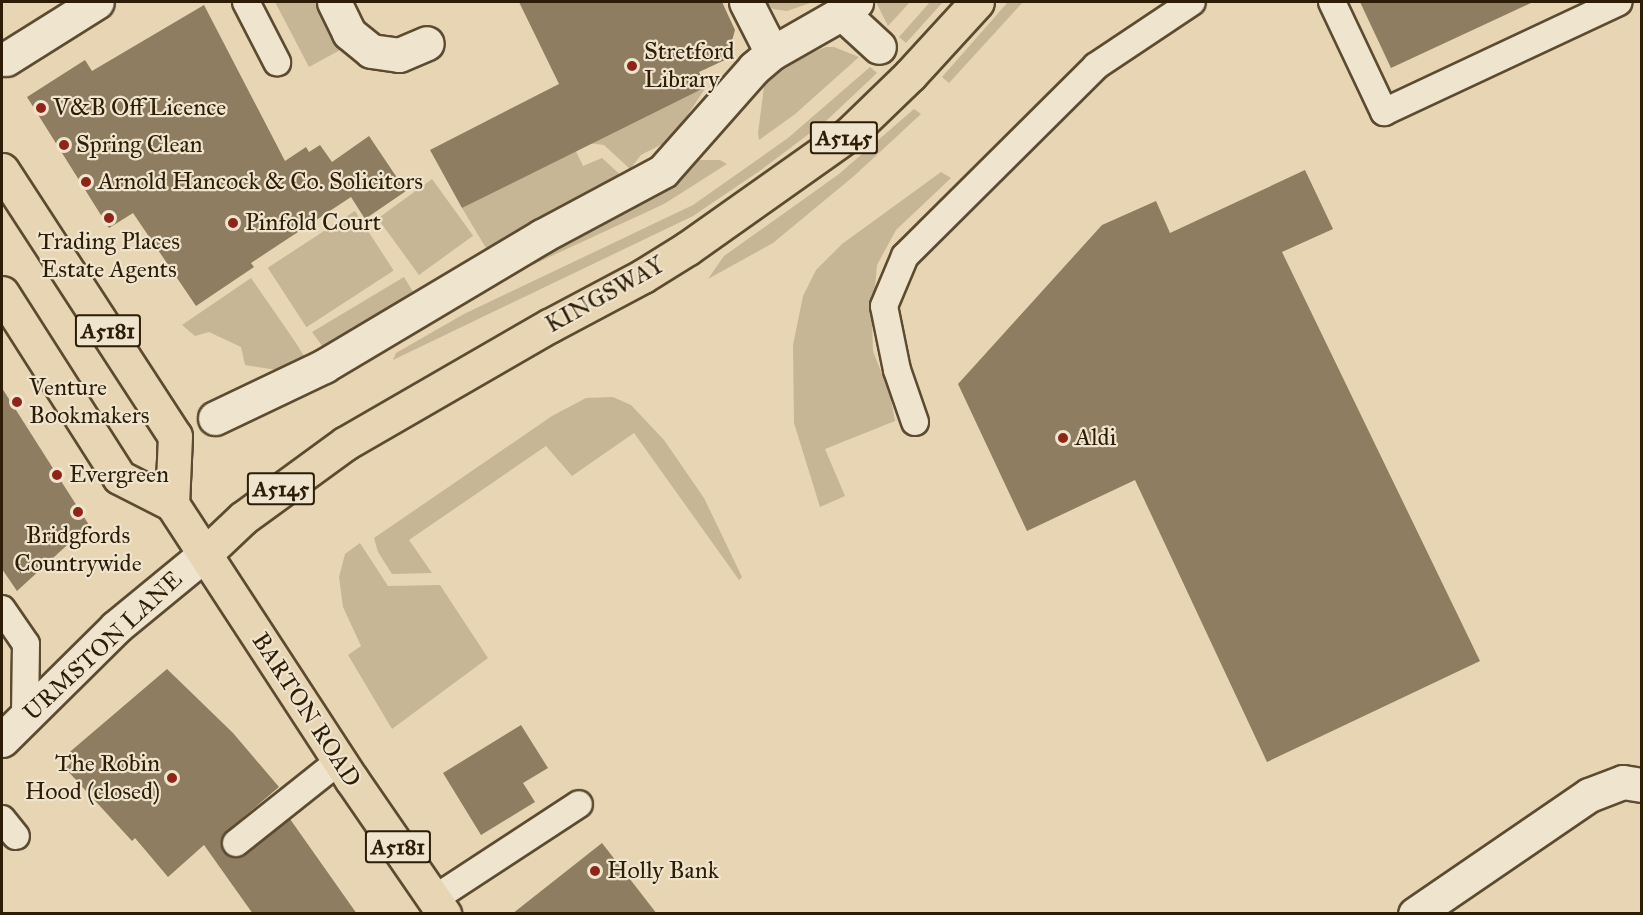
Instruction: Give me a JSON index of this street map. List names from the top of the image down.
{
  "streets": {
    "main road": [
      "A5145",
      "KINGSWAY",
      "A5181",
      "BARTON ROAD"
    ],
    "street": ["URMSTON LANE"]
  },
  "crossings": [
    ["KINGSWAY", "URMSTON LANE"],
    ["KINGSWAY", "BARTON ROAD"],
    ["A5181", "BARTON ROAD"],
    ["URMSTON LANE", "BARTON ROAD"]
  ],
  "places": [
    "Stretford Library",
    "V&B Off Licence",
    "Spring Clean",
    "Arnold Hancock & Co. Solicitors",
    "Trading Places Estate Agents",
    "Pinfold Court",
    "Venture Bookmakers",
    "Aldi",
    "Evergreen",
    "Bridgfords Countrywide",
    "The Robin Hood (closed)",
    "Holly Bank"
  ]
}
